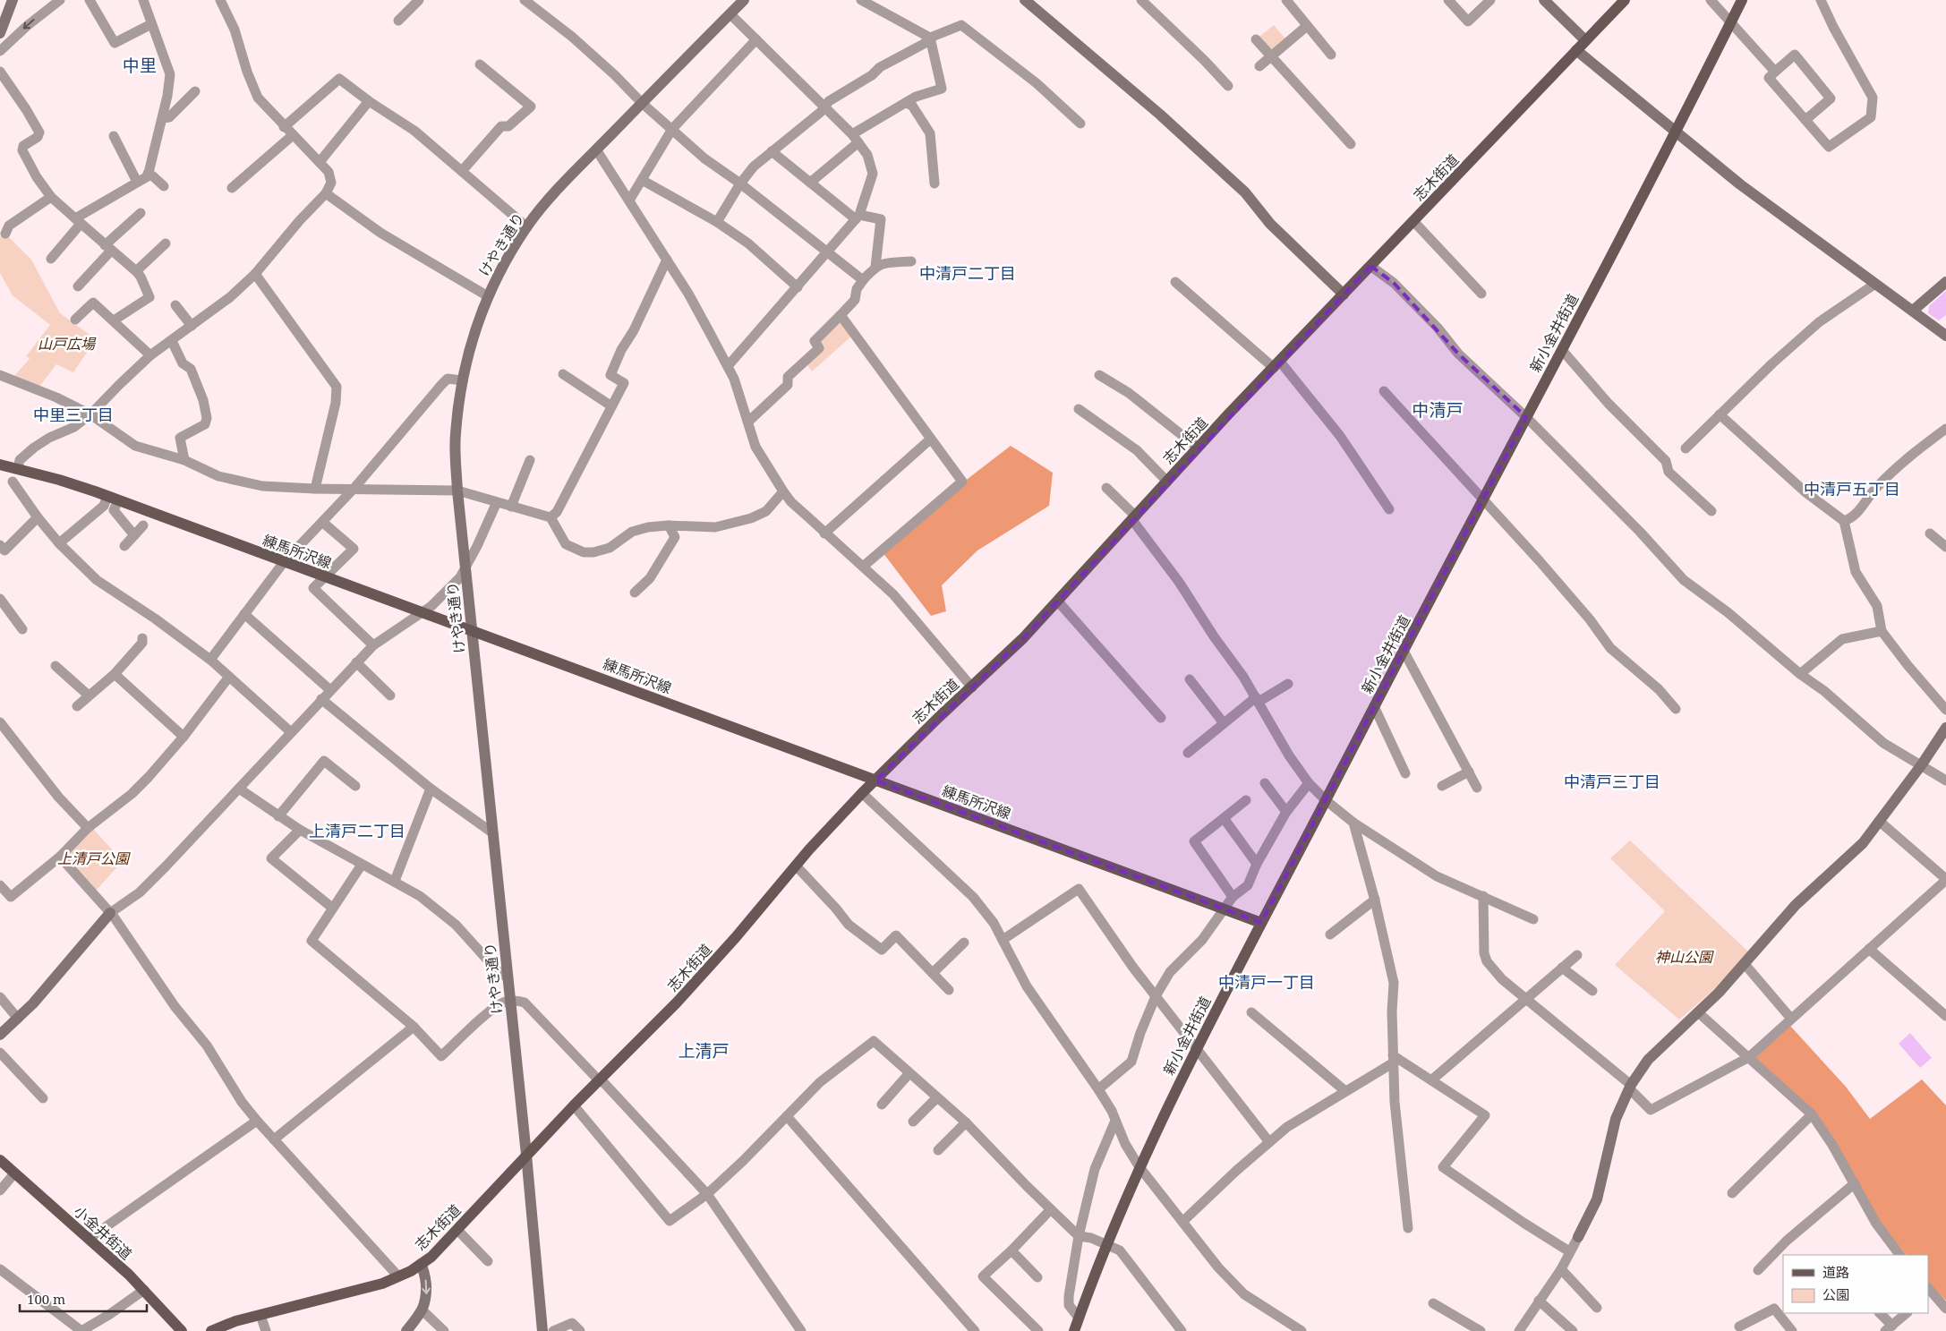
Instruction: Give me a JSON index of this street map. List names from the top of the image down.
{
  "streets": {
    "main road": [
      "志木街道",
      "新小金井街道",
      "練馬所沢線",
      "小金井街道"
    ],
    "street": ["けやき通り"]
  },
  "crossings": [
    ["志木街道", "けやき通り"],
    ["志木街道", "練馬所沢線"],
    ["けやき通り", "練馬所沢線"],
    ["新小金井街道", "練馬所沢線"]
  ],
  "districts": [
    "中里",
    "中清戸二丁目",
    "中清戸",
    "中里三丁目",
    "中清戸五丁目",
    "中清戸三丁目",
    "上清戸二丁目",
    "中清戸一丁目",
    "上清戸"
  ],
  "parks": ["山戸広場", "上清戸公園", "神山公園"],
  "legend": ["道路", "公園"],
  "scale_bar": "100 m"
}
